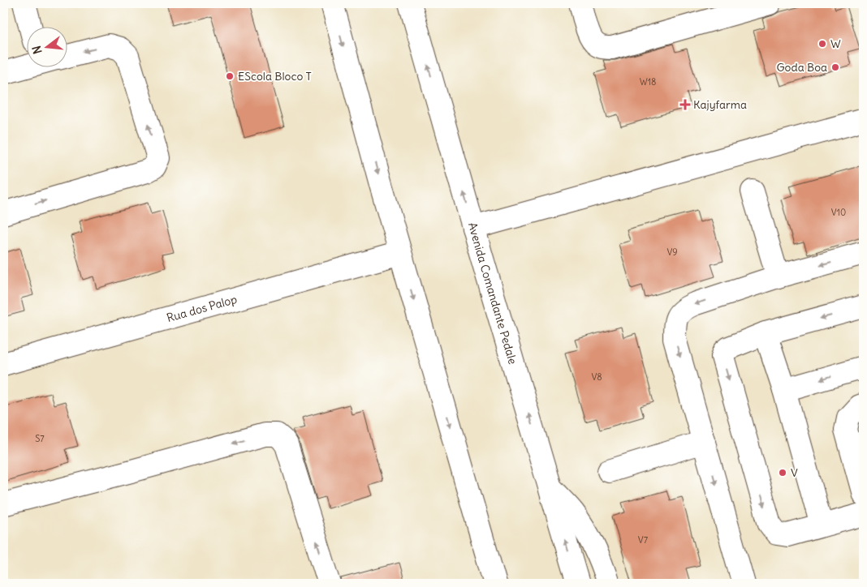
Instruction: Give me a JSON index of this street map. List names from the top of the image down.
{
  "streets": {
    "street": ["Avenida Comandante Pedale", "Rua dos Palop"]
  },
  "places": {
    "other": [
      "W",
      "Goda Boa",
      "EScola Bloco T",
      "V"
    ],
    "health": ["Kajyfarma"]
  },
  "house_numbers": [
    "W18",
    "V10",
    "V9",
    "V8",
    "S7",
    "V7"
  ],
  "north": "left"
}
